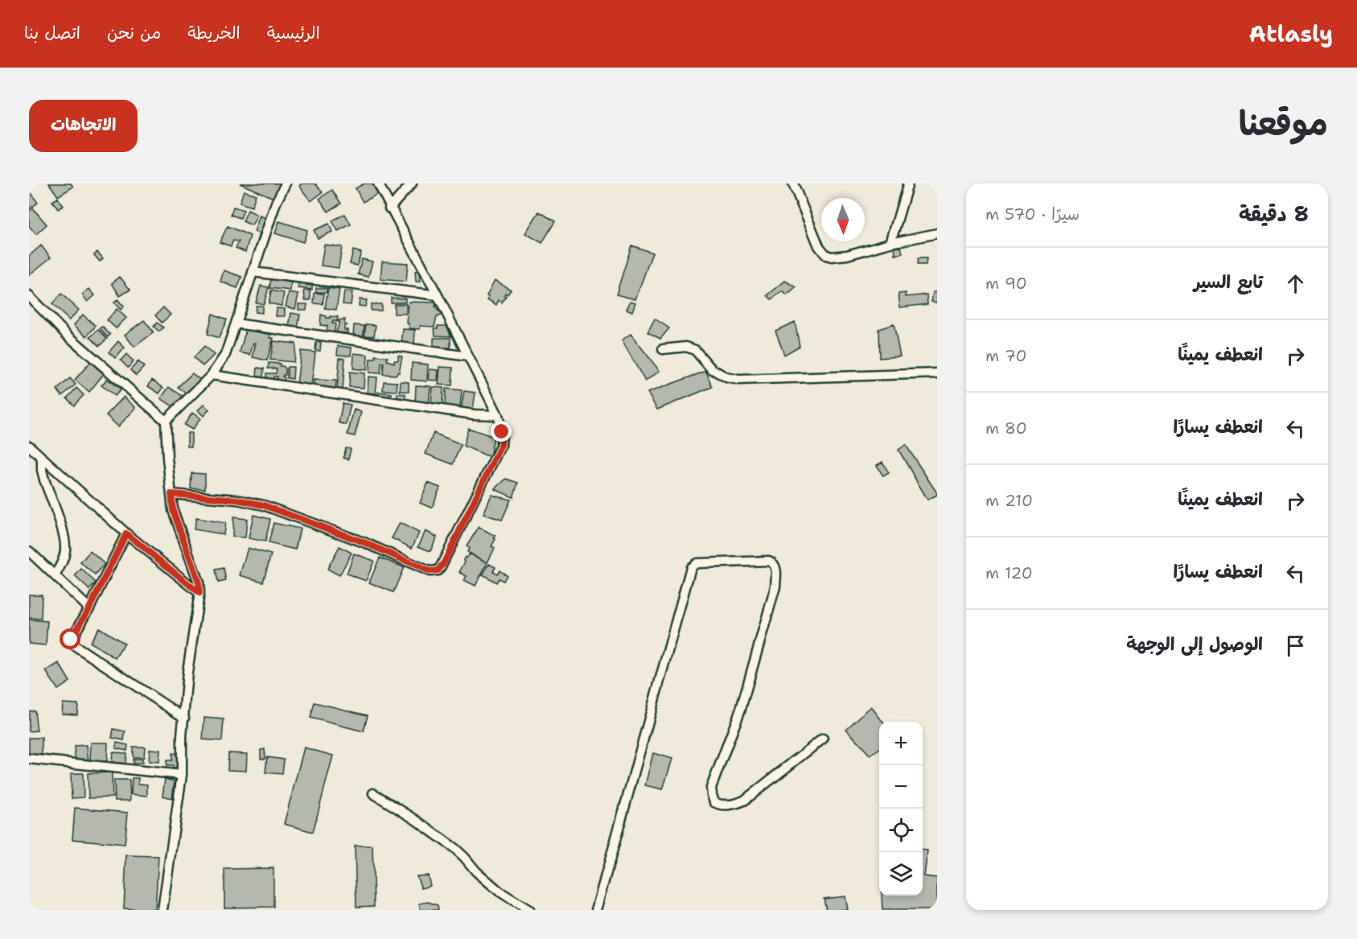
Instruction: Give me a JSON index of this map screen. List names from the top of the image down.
{
  "north": "bottom",
  "page": {
    "header": "Atlasly",
    "nav": [
      "الرئيسية",
      "الخريطة",
      "من نحن",
      "اتصل بنا"
    ],
    "title": "موقعنا",
    "buttons": "الاتجاهات",
    "heading": ["8 دقيقة", "سيرًا · 570 m"],
    "list": [
      ["تابع السير", "90 m"],
      ["انعطف يمينًا", "70 m"],
      ["انعطف يسارًا", "80 m"],
      ["انعطف يمينًا", "210 m"],
      ["انعطف يسارًا", "120 m"],
      "الوصول إلى الوجهة"
    ],
    "map_buttons": ["+", "−"]
  }
}
